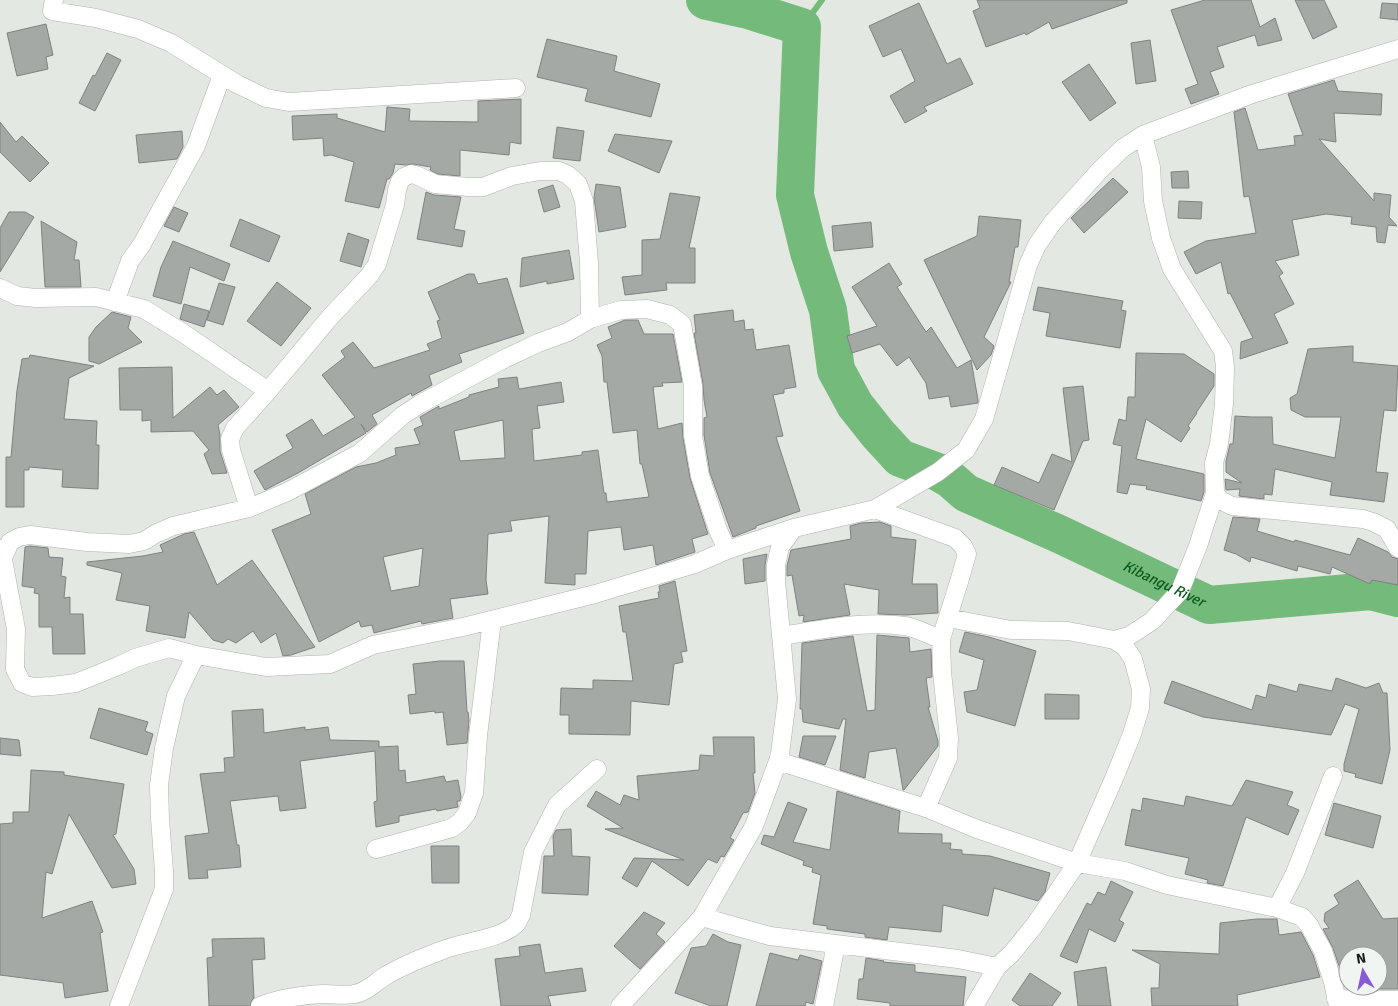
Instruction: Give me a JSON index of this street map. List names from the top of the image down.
{
  "water": ["Kibangu River"],
  "north": "top"
}
